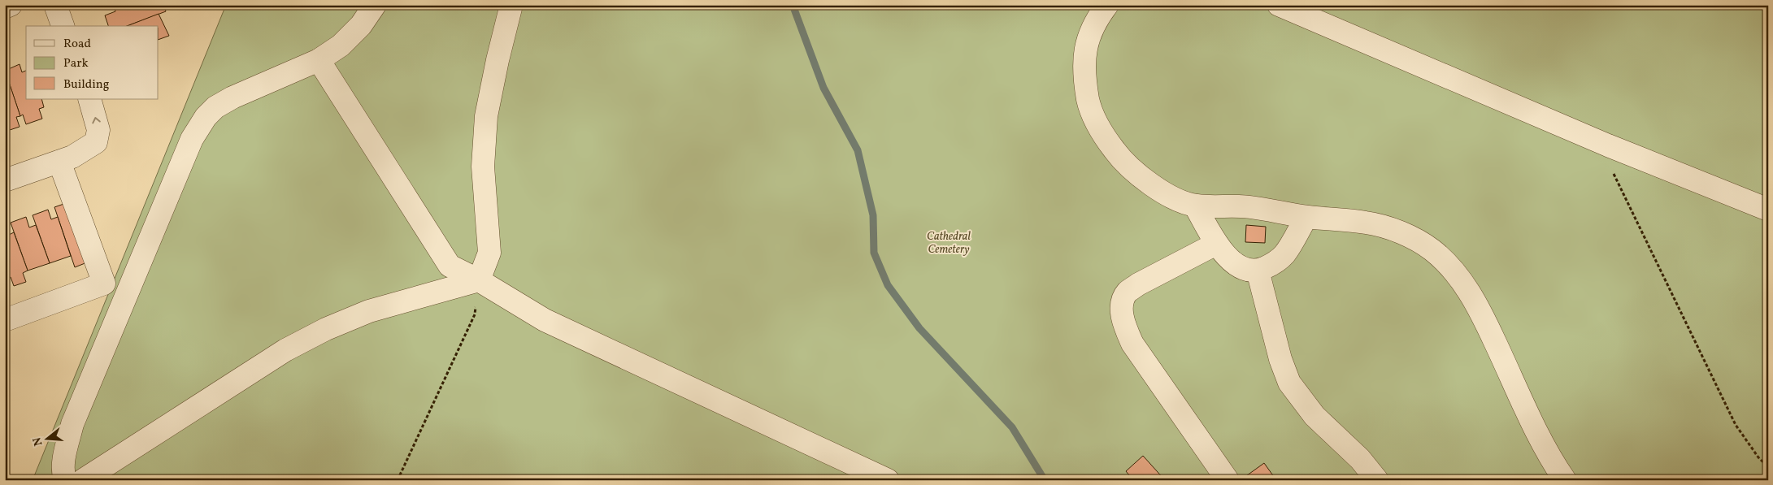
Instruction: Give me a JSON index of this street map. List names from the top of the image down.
{
  "parks": ["Cathedral Cemetery"],
  "legend": ["Road", "Park", "Building"],
  "north": "left"
}
